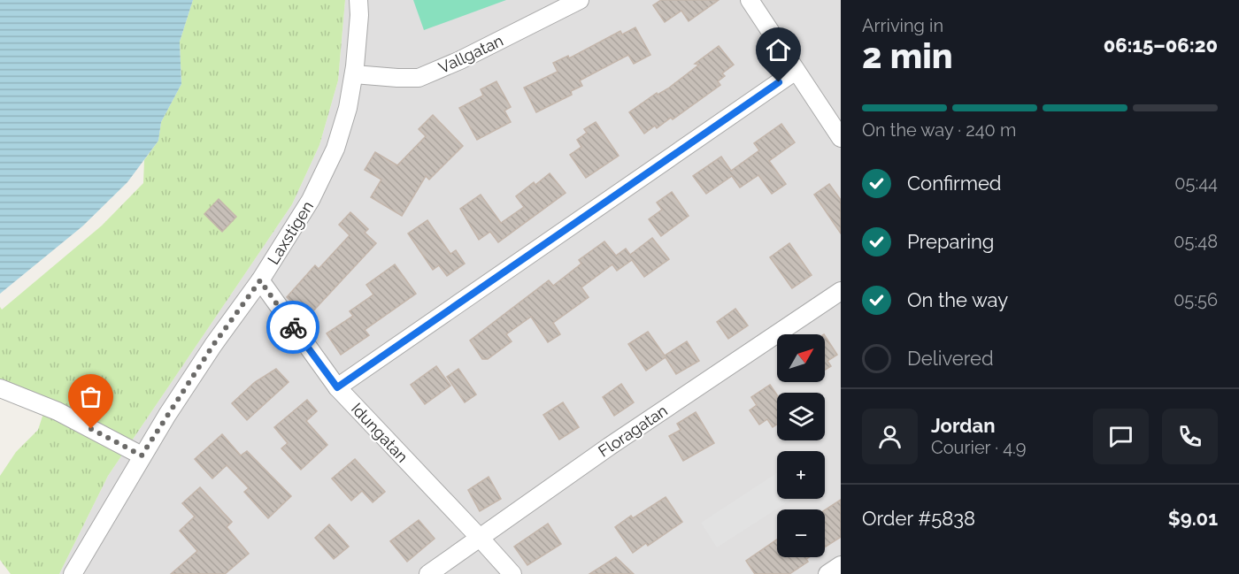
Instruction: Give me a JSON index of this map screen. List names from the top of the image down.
{
  "streets": {
    "street": [
      "Vallgatan",
      "Laxstigen",
      "Floragatan",
      "Idungatan"
    ]
  },
  "crossings": [
    ["Vallgatan", "Laxstigen"],
    ["Laxstigen", "Idungatan"],
    ["Floragatan", "Idungatan"]
  ],
  "north": "top right",
  "page": {
    "heading": ["2 min", "Arriving in", "06:15–06:20"],
    "panel": [
      "Jordan",
      "Courier · 4.9",
      "Order #5838",
      "$9.01"
    ],
    "bar": "On the way · 240 m",
    "list": [
      ["Confirmed", "05:44"],
      ["Preparing", "05:48"],
      ["On the way", "05:56"],
      "Delivered"
    ],
    "map_buttons": ["+", "−"]
  }
}
